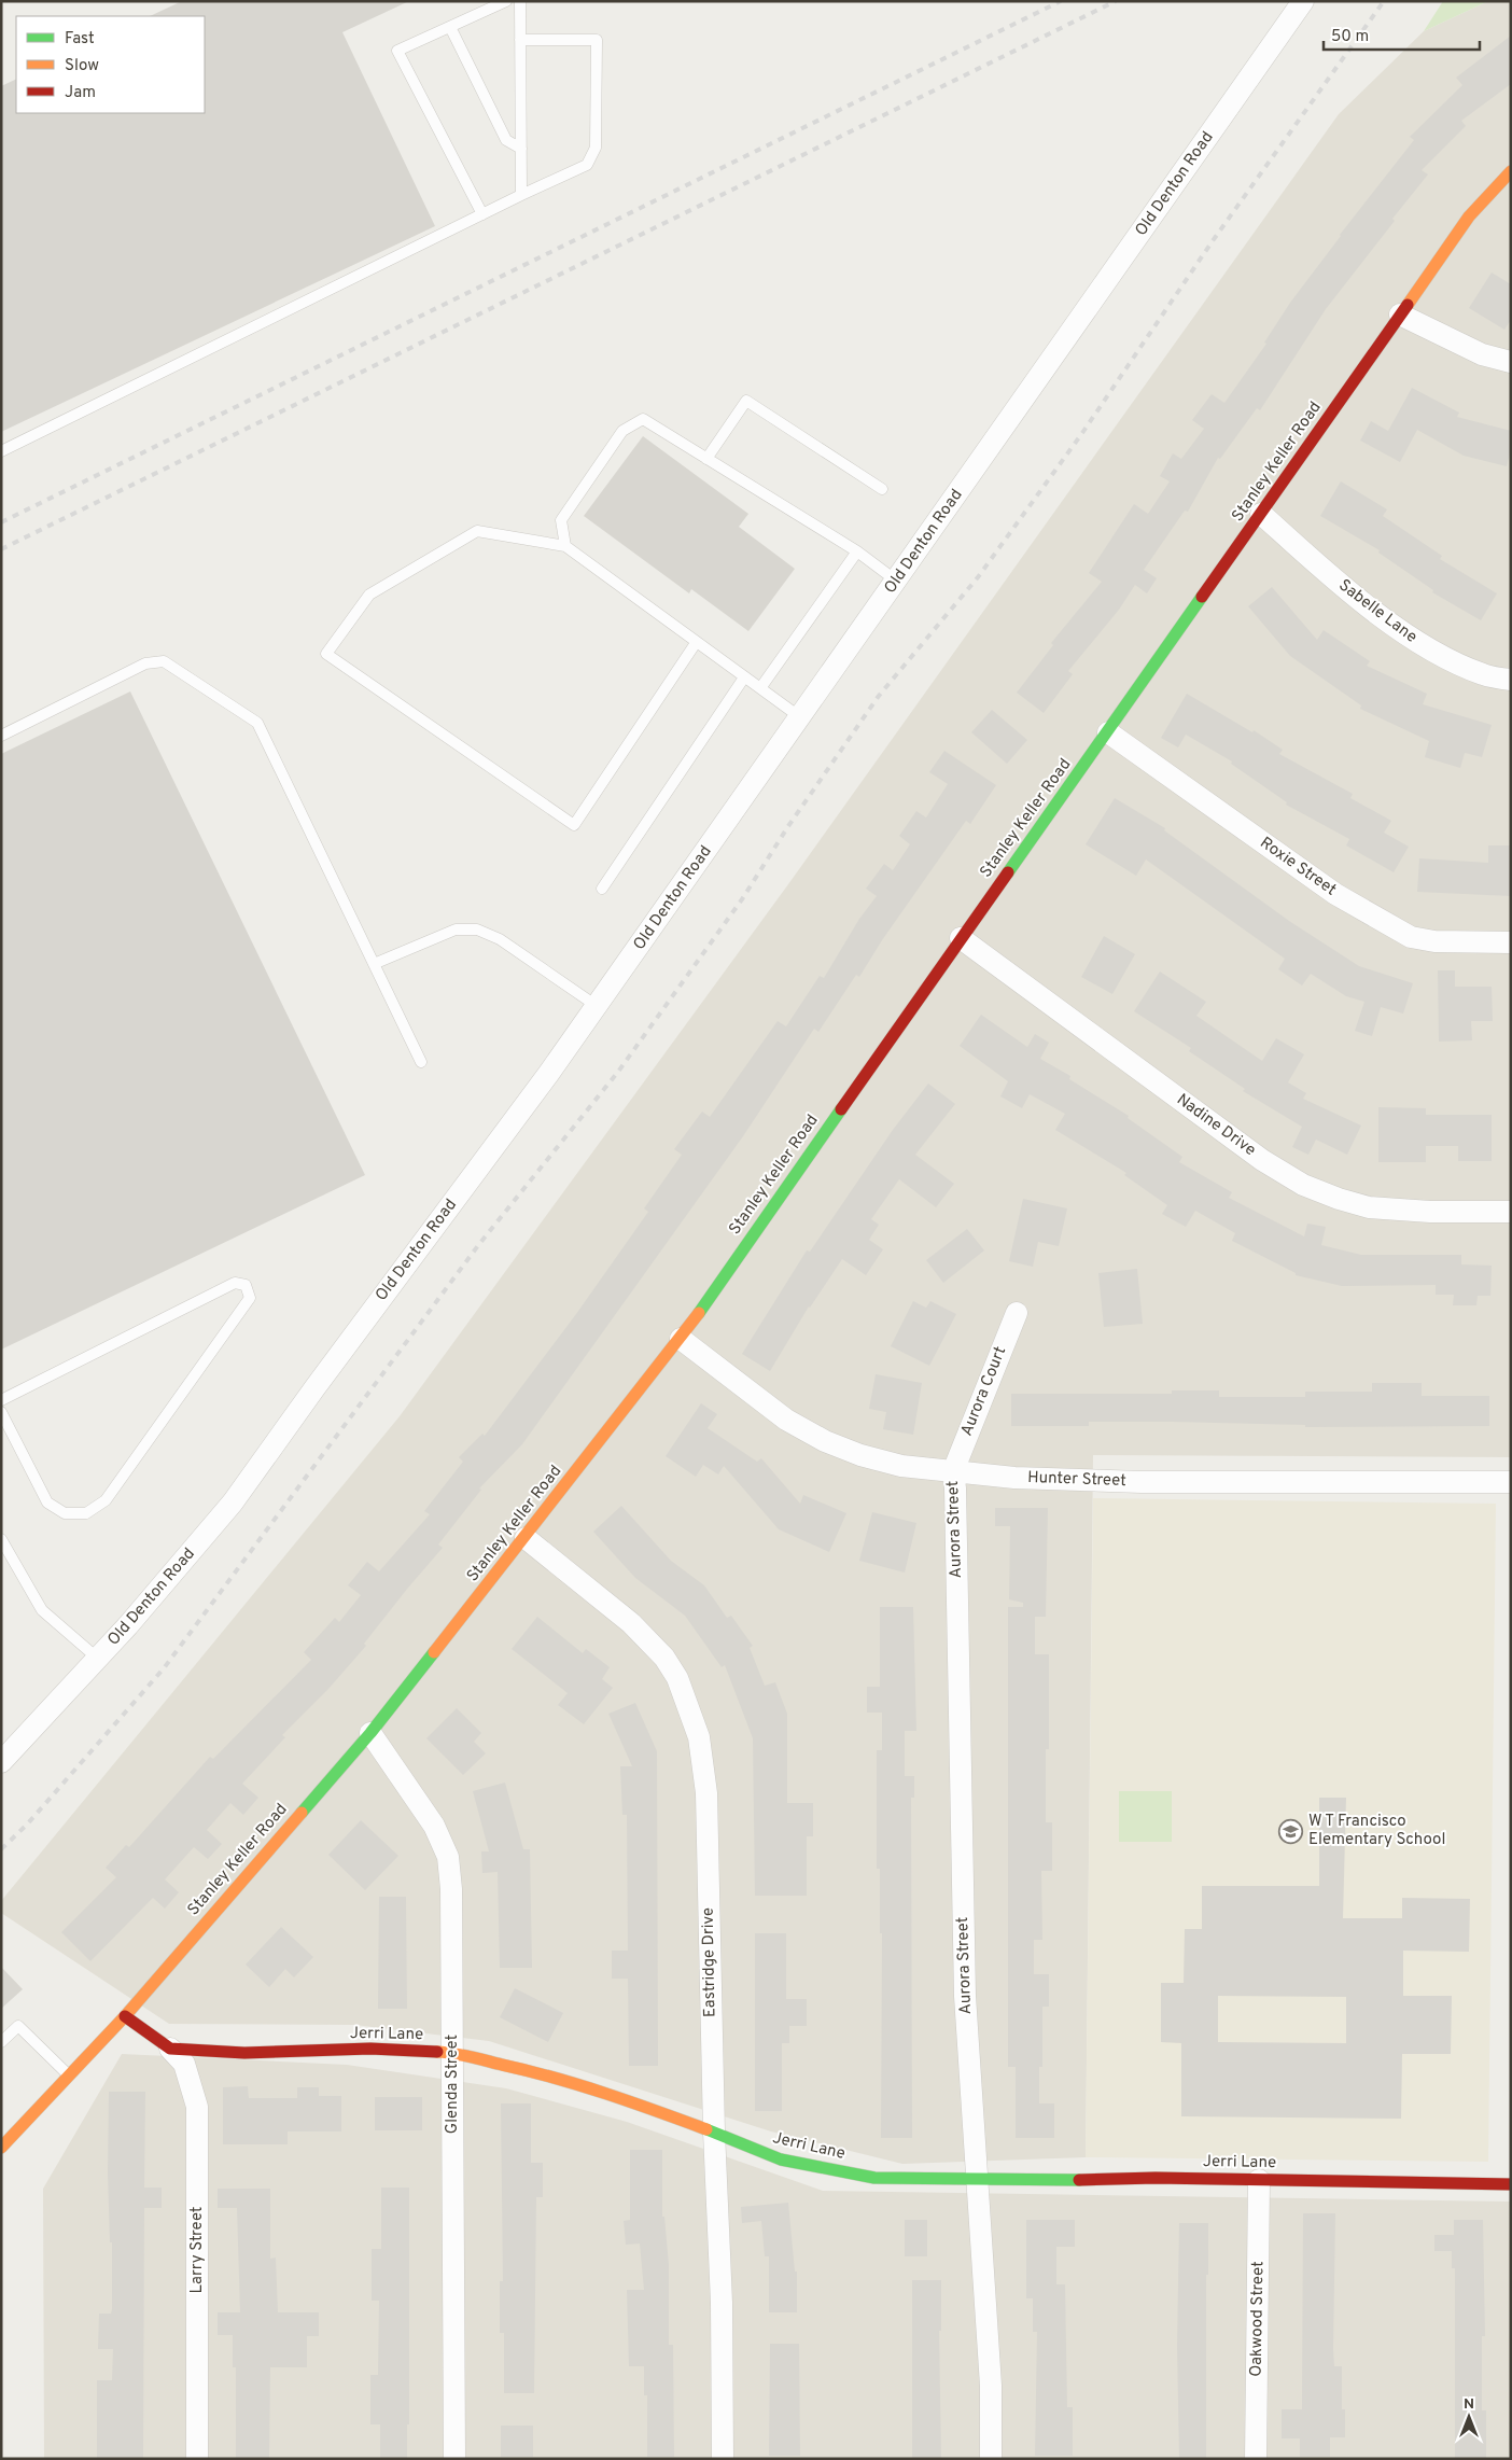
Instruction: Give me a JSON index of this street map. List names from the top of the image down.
{
  "streets": {
    "street": [
      "Old Denton Road",
      "Stanley Keller Road",
      "Sabelle Lane",
      "Roxie Street",
      "Nadine Drive",
      "Aurora Court",
      "Hunter Street",
      "Aurora Street",
      "Eastridge Drive",
      "Jerri Lane",
      "Glenda Street",
      "Larry Street",
      "Oakwood Street"
    ]
  },
  "crossings": [
    ["Stanley Keller Road", "Sabelle Lane"],
    ["Stanley Keller Road", "Roxie Street"],
    ["Stanley Keller Road", "Nadine Drive"],
    ["Stanley Keller Road", "Hunter Street"],
    ["Stanley Keller Road", "Eastridge Drive"],
    ["Stanley Keller Road", "Glenda Street"],
    ["Aurora Court", "Hunter Street"],
    ["Aurora Court", "Aurora Street"],
    ["Hunter Street", "Aurora Street"],
    ["Aurora Street", "Jerri Lane"],
    ["Eastridge Drive", "Jerri Lane"],
    ["Jerri Lane", "Glenda Street"],
    ["Jerri Lane", "Larry Street"],
    ["Jerri Lane", "Oakwood Street"]
  ],
  "places": {
    "school or university": ["W T Francisco Elementary School"]
  },
  "legend": ["Fast", "Slow", "Jam"],
  "scale_bar": "50 m",
  "north": "top"
}
